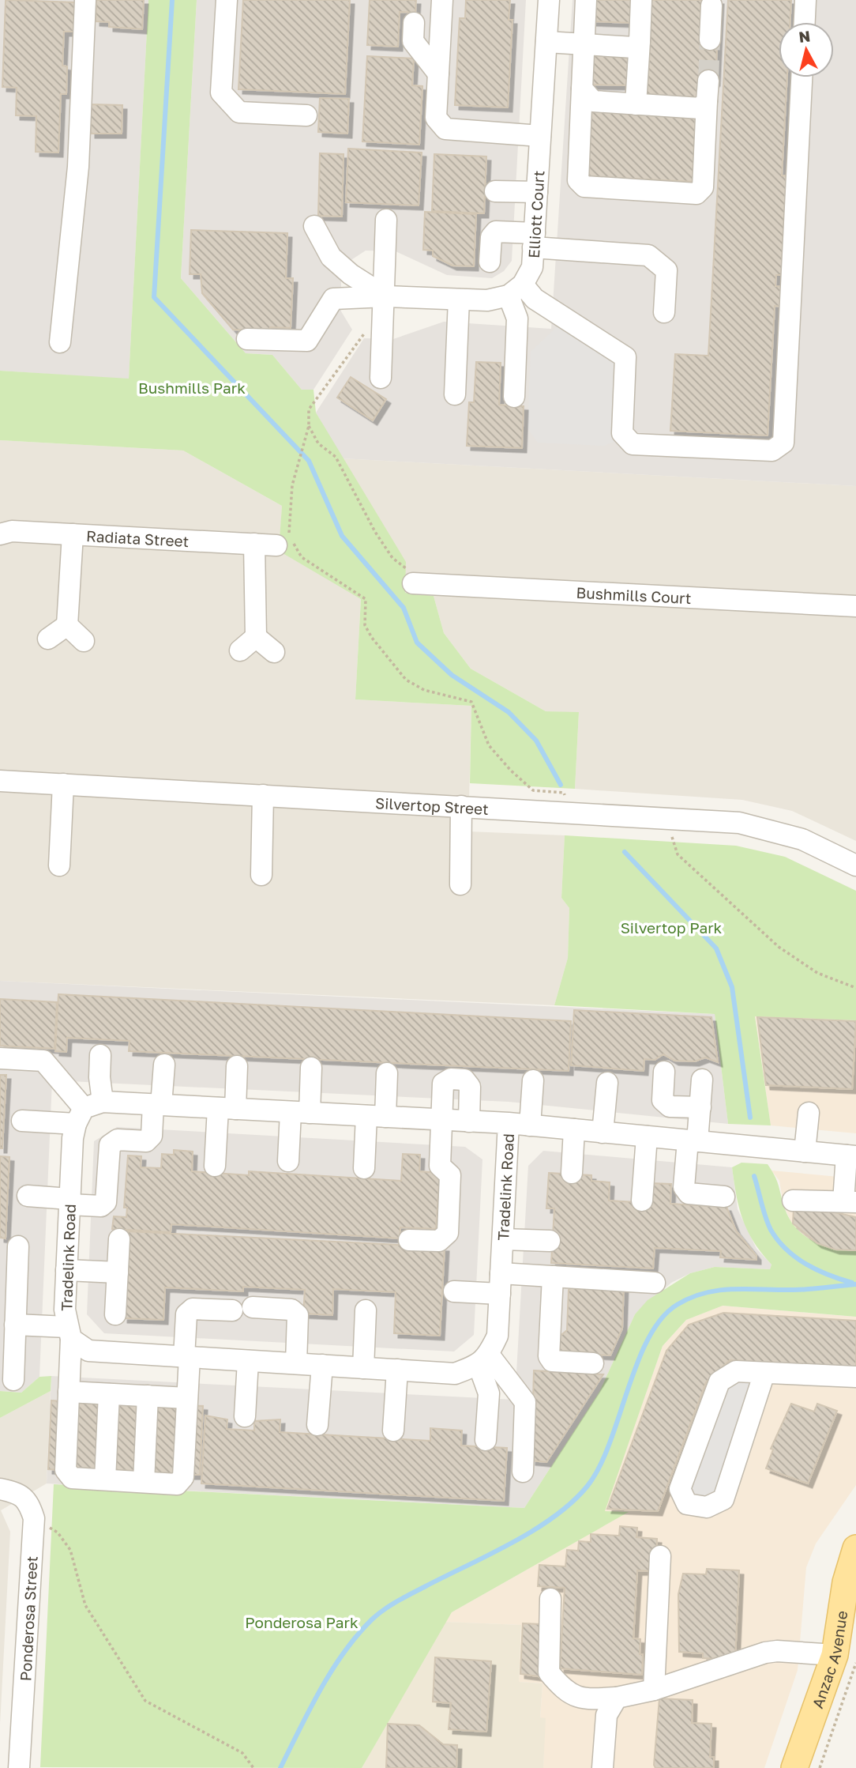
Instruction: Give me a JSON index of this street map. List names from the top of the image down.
{
  "streets": {
    "main road": ["Anzac Avenue"],
    "street": [
      "Elliott Court",
      "Radiata Street",
      "Bushmills Court",
      "Silvertop Street",
      "Tradelink Road",
      "Ponderosa Street"
    ]
  },
  "parks": ["Bushmills Park", "Silvertop Park", "Ponderosa Park"],
  "north": "top"
}
